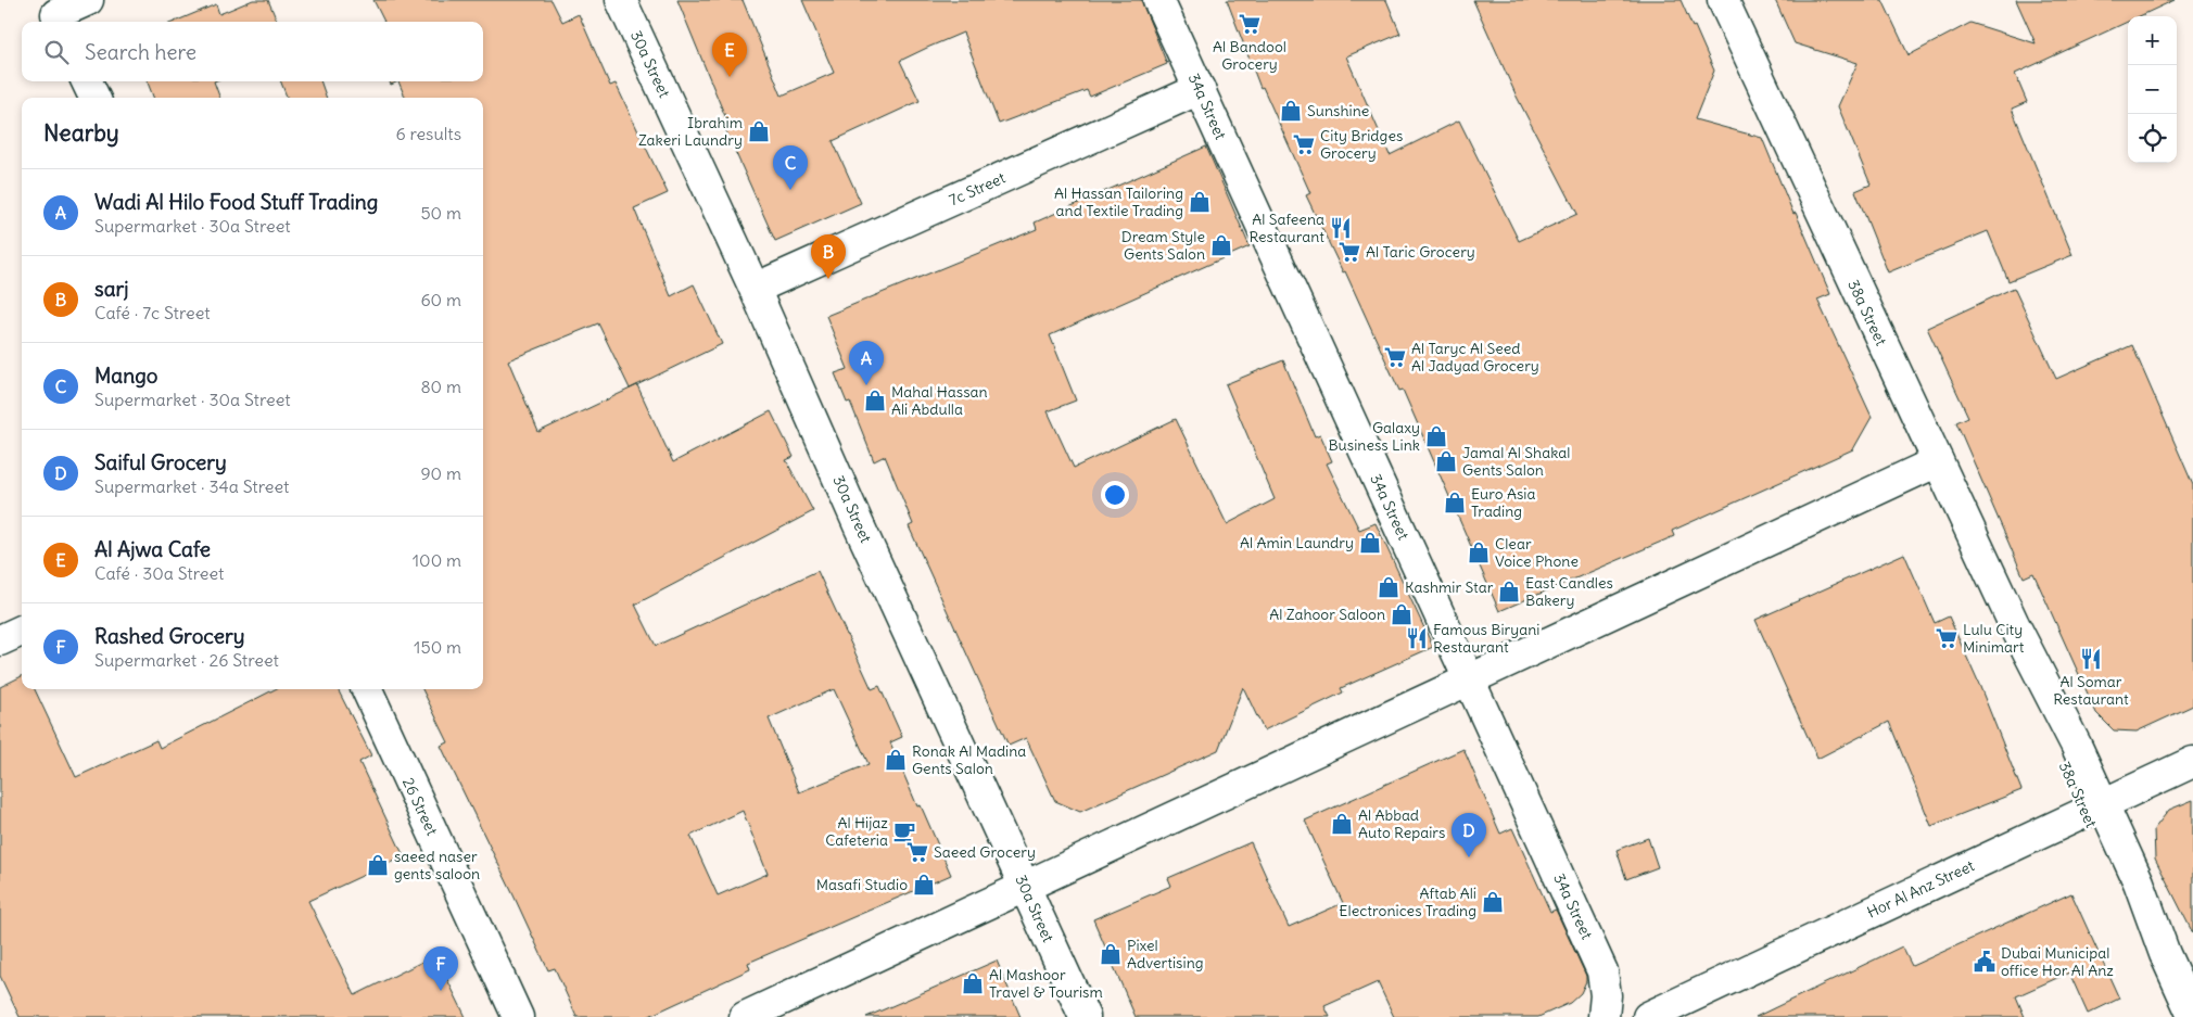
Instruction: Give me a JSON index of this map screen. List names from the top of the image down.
{
  "streets": {
    "street": [
      "30a Street",
      "34a Street",
      "7c Street",
      "38a Street",
      "26 Street",
      "Hor Al Anz Street"
    ]
  },
  "crossings": [
    ["30a Street", "7c Street"],
    ["34a Street", "7c Street"],
    ["38a Street", "Hor Al Anz Street"]
  ],
  "places": {
    "supermarket": [
      "Al Bandool Grocery",
      "City Bridges Grocery",
      "Al Taric Grocery",
      "Al Taryc Al Seed Al Jadyad Grocery",
      "Lulu City Minimart",
      "Saeed Grocery"
    ],
    "shop": [
      "Sunshine",
      "Ibrahim Zakeri Laundry",
      "Al Hassan Tailoring and Textile Trading",
      "Dream Style Gents Salon",
      "Mahal Hassan Ali Abdulla",
      "Galaxy Business Link",
      "Jamal Al Shakal Gents Salon",
      "Euro Asia Trading",
      "Al Amin Laundry",
      "Clear Voice Phone",
      "Kashmir Star",
      "East Candles Bakery",
      "Al Zahoor Saloon",
      "Ronak Al Madina Gents Salon",
      "Al Abbad Auto Repairs",
      "saeed naser gents saloon",
      "Masafi Studio",
      "Aftab Ali Electronices Trading",
      "Pixel Advertising",
      "Al Mashoor Travel & Tourism"
    ],
    "restaurant": ["Al Safeena Restaurant", "Famous Biryani Restaurant", "Al Somar Restaurant"],
    "cafe": ["Al Hijaz Cafeteria"],
    "public building": ["Dubai Municipal office Hor Al Anz"]
  },
  "page": {
    "map_buttons": ["+", "−"],
    "search": "Search here",
    "pins": [
      "E",
      "C",
      "B",
      "A",
      "D",
      "F"
    ],
    "heading": ["Nearby", "6 results"],
    "list": [
      {
        "mark": "A",
        "name": "Wadi Al Hilo Food Stuff Trading",
        "note": "Supermarket · 30a Street",
        "value": "50 m"
      },
      {
        "mark": "B",
        "name": "sarj",
        "note": "Café · 7c Street",
        "value": "60 m"
      },
      {
        "mark": "C",
        "name": "Mango",
        "note": "Supermarket · 30a Street",
        "value": "80 m"
      },
      {
        "mark": "D",
        "name": "Saiful Grocery",
        "note": "Supermarket · 34a Street",
        "value": "90 m"
      },
      {
        "mark": "E",
        "name": "Al Ajwa Cafe",
        "note": "Café · 30a Street",
        "value": "100 m"
      },
      {
        "mark": "F",
        "name": "Rashed Grocery",
        "note": "Supermarket · 26 Street",
        "value": "150 m"
      }
    ]
  }
}
